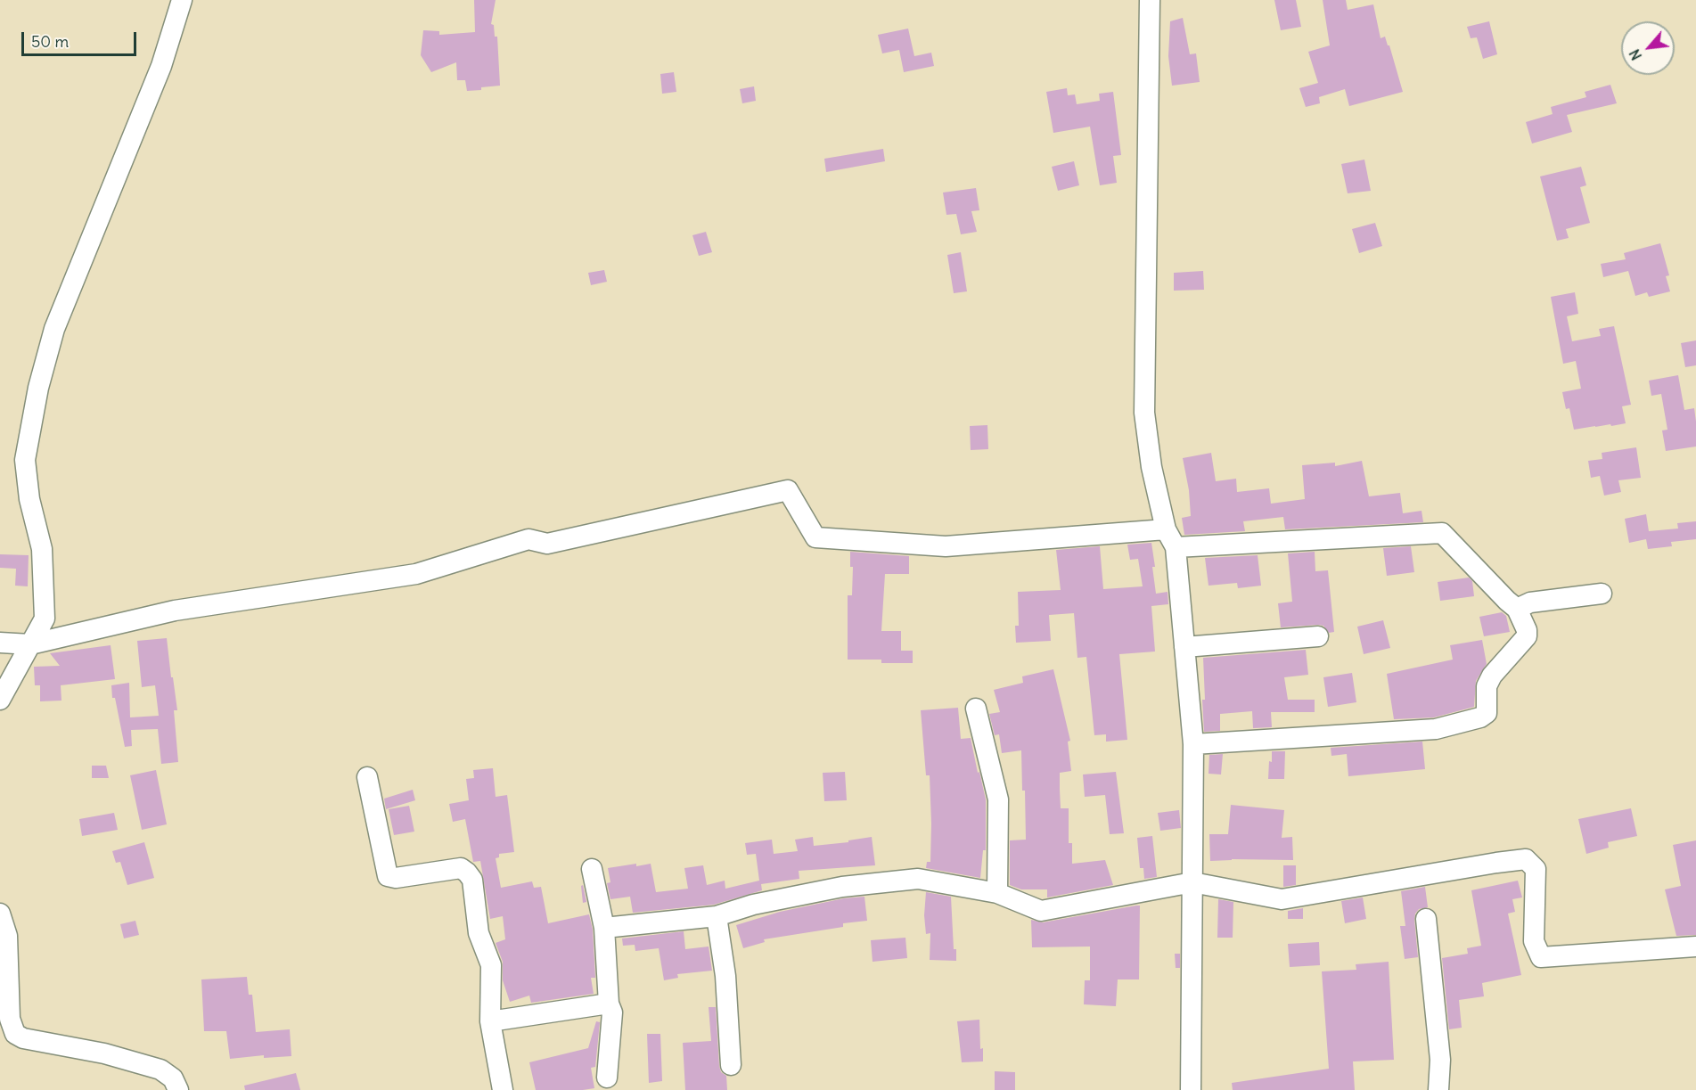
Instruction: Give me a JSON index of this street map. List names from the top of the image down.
{
  "scale_bar": "50 m",
  "north": "bottom left"
}
